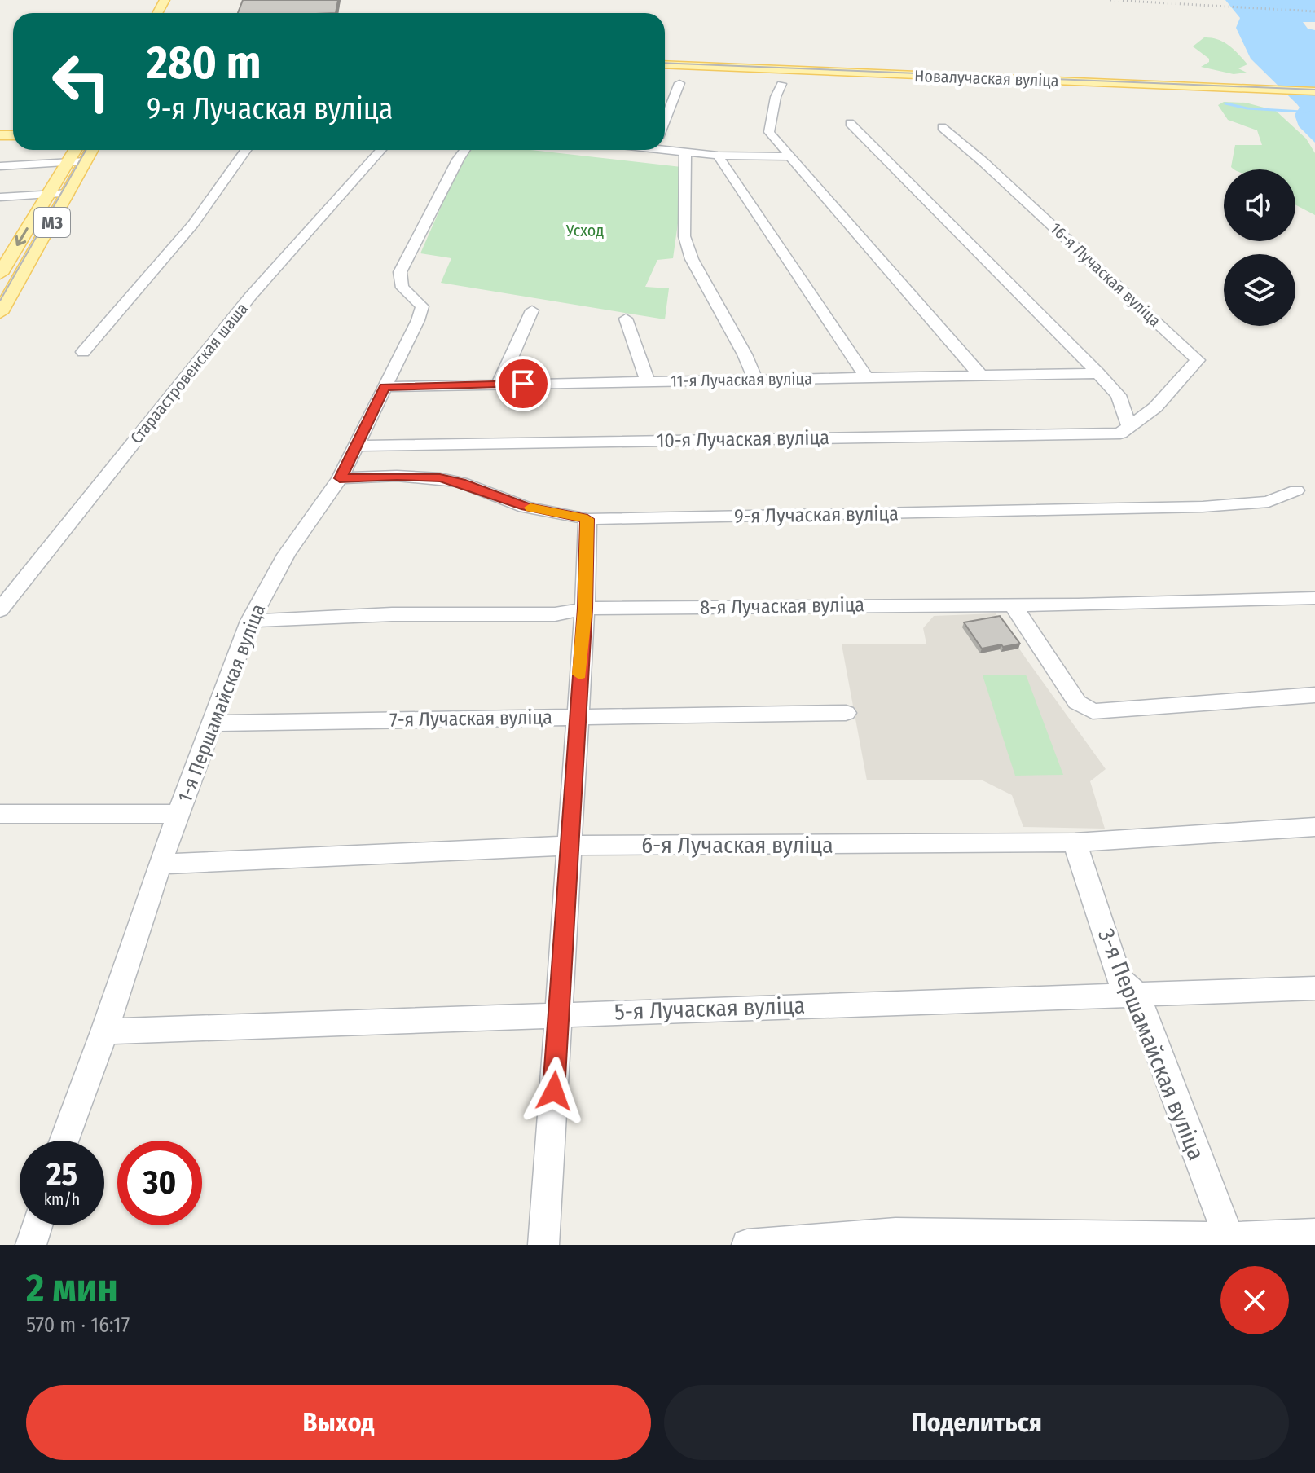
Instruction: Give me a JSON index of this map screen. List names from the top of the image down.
{
  "streets": {
    "main road": ["Новалучаская вуліца", "М3"],
    "street": [
      "16-я Лучаская вуліца",
      "Стараастровенская шаша",
      "11-я Лучаская вуліца",
      "10-я Лучаская вуліца",
      "9-я Лучаская вуліца",
      "8-я Лучаская вуліца",
      "1-я Першамайская вуліца",
      "7-я Лучаская вуліца",
      "6-я Лучаская вуліца",
      "5-я Лучаская вуліца",
      "3-я Першамайская вуліца"
    ]
  },
  "crossings": [
    ["16-я Лучаская вуліца", "10-я Лучаская вуліца"],
    ["11-я Лучаская вуліца", "1-я Першамайская вуліца"],
    ["10-я Лучаская вуліца", "1-я Першамайская вуліца"],
    ["9-я Лучаская вуліца", "1-я Першамайская вуліца"],
    ["8-я Лучаская вуліца", "1-я Першамайская вуліца"],
    ["1-я Першамайская вуліца", "7-я Лучаская вуліца"],
    ["1-я Першамайская вуліца", "6-я Лучаская вуліца"],
    ["1-я Першамайская вуліца", "5-я Лучаская вуліца"],
    ["6-я Лучаская вуліца", "3-я Першамайская вуліца"],
    ["5-я Лучаская вуліца", "3-я Першамайская вуліца"]
  ],
  "parks": ["Усход"],
  "page": {
    "turn": ["280 m", "9-я Лучаская вуліца"],
    "speed": "25 km/h",
    "limit": "30",
    "heading": ["2 мин", "570 m · 16:17"],
    "buttons": ["Выход", "Поделиться"]
  }
}
